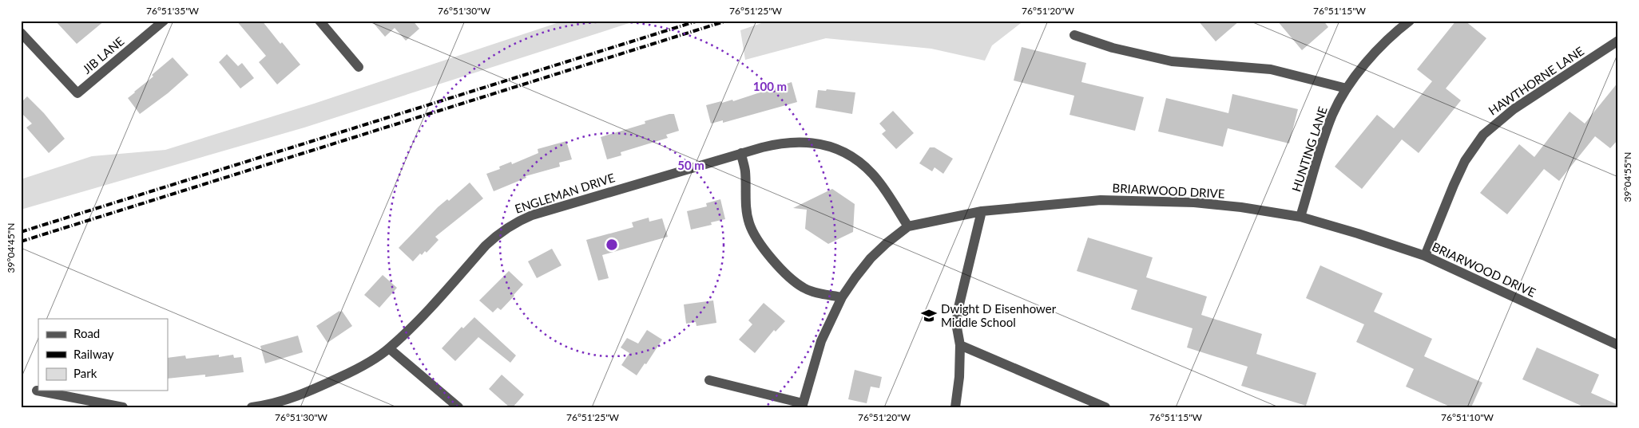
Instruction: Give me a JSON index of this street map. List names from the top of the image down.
{
  "streets": {
    "street": [
      "JIB LANE",
      "HAWTHORNE LANE",
      "HUNTING LANE",
      "BRIARWOOD DRIVE",
      "ENGLEMAN DRIVE"
    ]
  },
  "crossings": [
    ["HAWTHORNE LANE", "BRIARWOOD DRIVE"],
    ["HUNTING LANE", "BRIARWOOD DRIVE"],
    ["BRIARWOOD DRIVE", "ENGLEMAN DRIVE"]
  ],
  "places": {
    "school or university": ["Dwight D Eisenhower Middle School"]
  },
  "legend": ["Road", "Railway", "Park"],
  "coordinates": [
    "76°51'35\"W",
    "76°51'30\"W",
    "76°51'25\"W",
    "76°51'20\"W",
    "76°51'15\"W",
    "39°04'55\"N",
    "39°04'45\"N",
    "76°51'10\"W"
  ],
  "rings": ["100 m", "50 m"]
}
